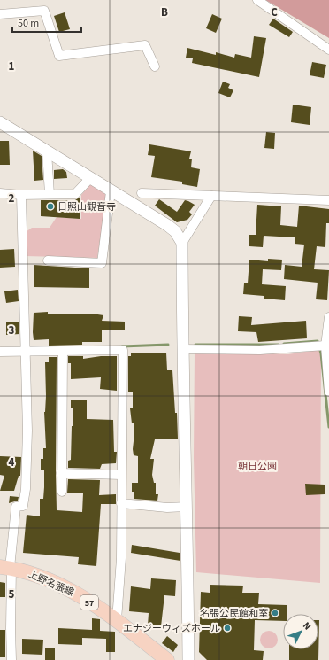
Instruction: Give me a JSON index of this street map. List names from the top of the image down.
{
  "streets": {
    "main road": ["上野名張線", "57"]
  },
  "parks": ["朝日公園"],
  "places": ["日照山観音寺", "名張公民館和室", "エナジーウィズホール"],
  "scale_bar": "50 m",
  "north": "top right",
  "grid": {
    "columns": ["B", "C"],
    "rows": [
      "1",
      "2",
      "3",
      "4",
      "5"
    ]
  }
}
